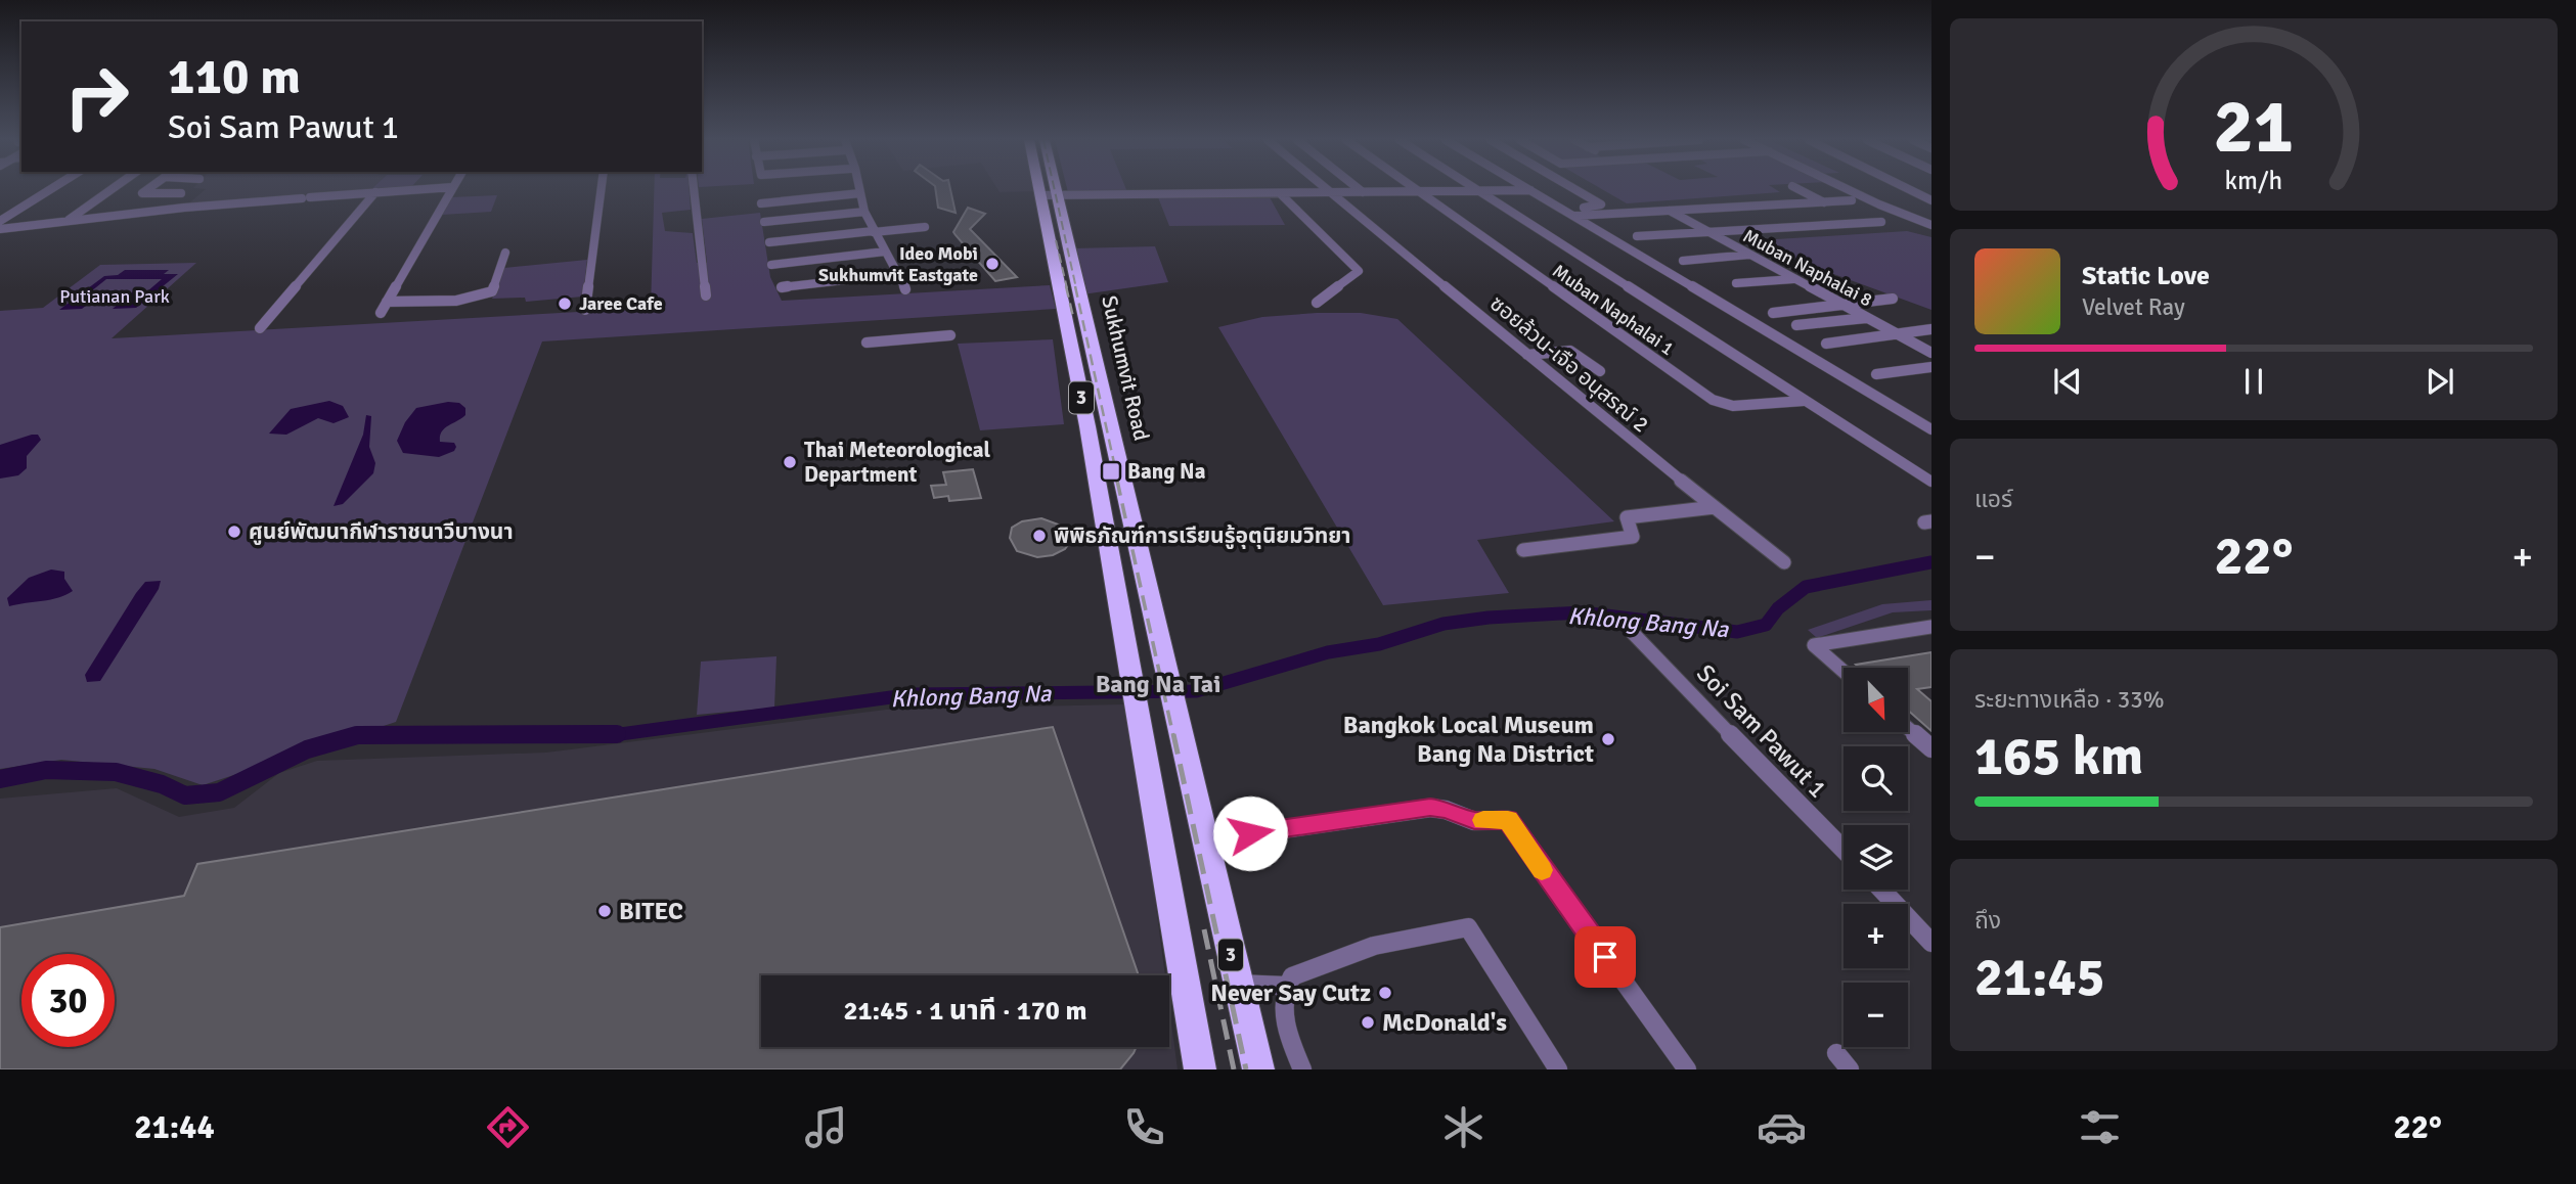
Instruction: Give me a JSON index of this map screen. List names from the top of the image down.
{
  "streets": {
    "highway": ["Sukhumvit Road", "3"],
    "street": [
      "Muban Naphalai 8",
      "Muban Naphalai 1",
      "ซอยล้วน-เจือ อนุสรณ์ 2",
      "Soi Sam Pawut 1"
    ]
  },
  "districts": ["Bang Na Tai"],
  "water": ["Khlong Bang Na"],
  "parks": ["Putianan Park"],
  "places": {
    "other": [
      "Ideo Mobi Sukhumvit Eastgate",
      "Jaree Cafe",
      "Thai Meteorological Department",
      "ศูนย์พัฒนากีฬาราชนาวีบางนา",
      "พิพิธภัณฑ์การเรียนรู้อุตุนิยมวิทยา",
      "Bangkok Local Museum Bang Na District",
      "BITEC",
      "Never Say Cutz",
      "McDonald's"
    ],
    "transit": ["Bang Na"]
  },
  "north": "bottom right",
  "page": {
    "turn": ["110 m", "Soi Sam Pawut 1"],
    "song": ["Static Love", "Velvet Ray"],
    "tile": [
      "แอร์",
      ["ระยะทางเหลือ · 33%", "165 km"],
      ["ถึง", "21:45"]
    ],
    "heat": ["−", "22°", "+"],
    "map_buttons": ["+", "−"],
    "limit": "30",
    "trip": "21:45 · 1 นาที · 170 m",
    "tabs": ["21:44", "22°"],
    "gauge": ["21", "km/h"]
  }
}
